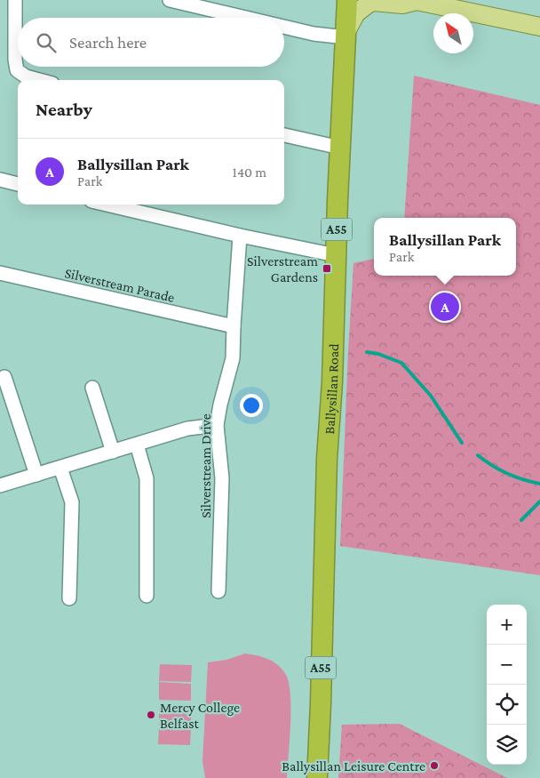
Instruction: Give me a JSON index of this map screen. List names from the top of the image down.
{
  "streets": {
    "highway": ["A55", "Ballysillan Road"],
    "street": ["Silverstream Parade", "Silverstream Drive"]
  },
  "crossings": [
    ["Silverstream Parade", "Silverstream Drive"]
  ],
  "places": {
    "transit": ["Silverstream Gardens"],
    "other": ["Mercy College Belfast", "Ballysillan Leisure Centre"]
  },
  "north": "top left",
  "page": {
    "search": "Search here",
    "heading": "Nearby",
    "list": [
      {
        "mark": "A",
        "name": "Ballysillan Park",
        "note": "Park",
        "value": "140 m"
      }
    ],
    "popup": ["Ballysillan Park", "Park"],
    "pins": "A",
    "map_buttons": ["+", "−"]
  }
}
